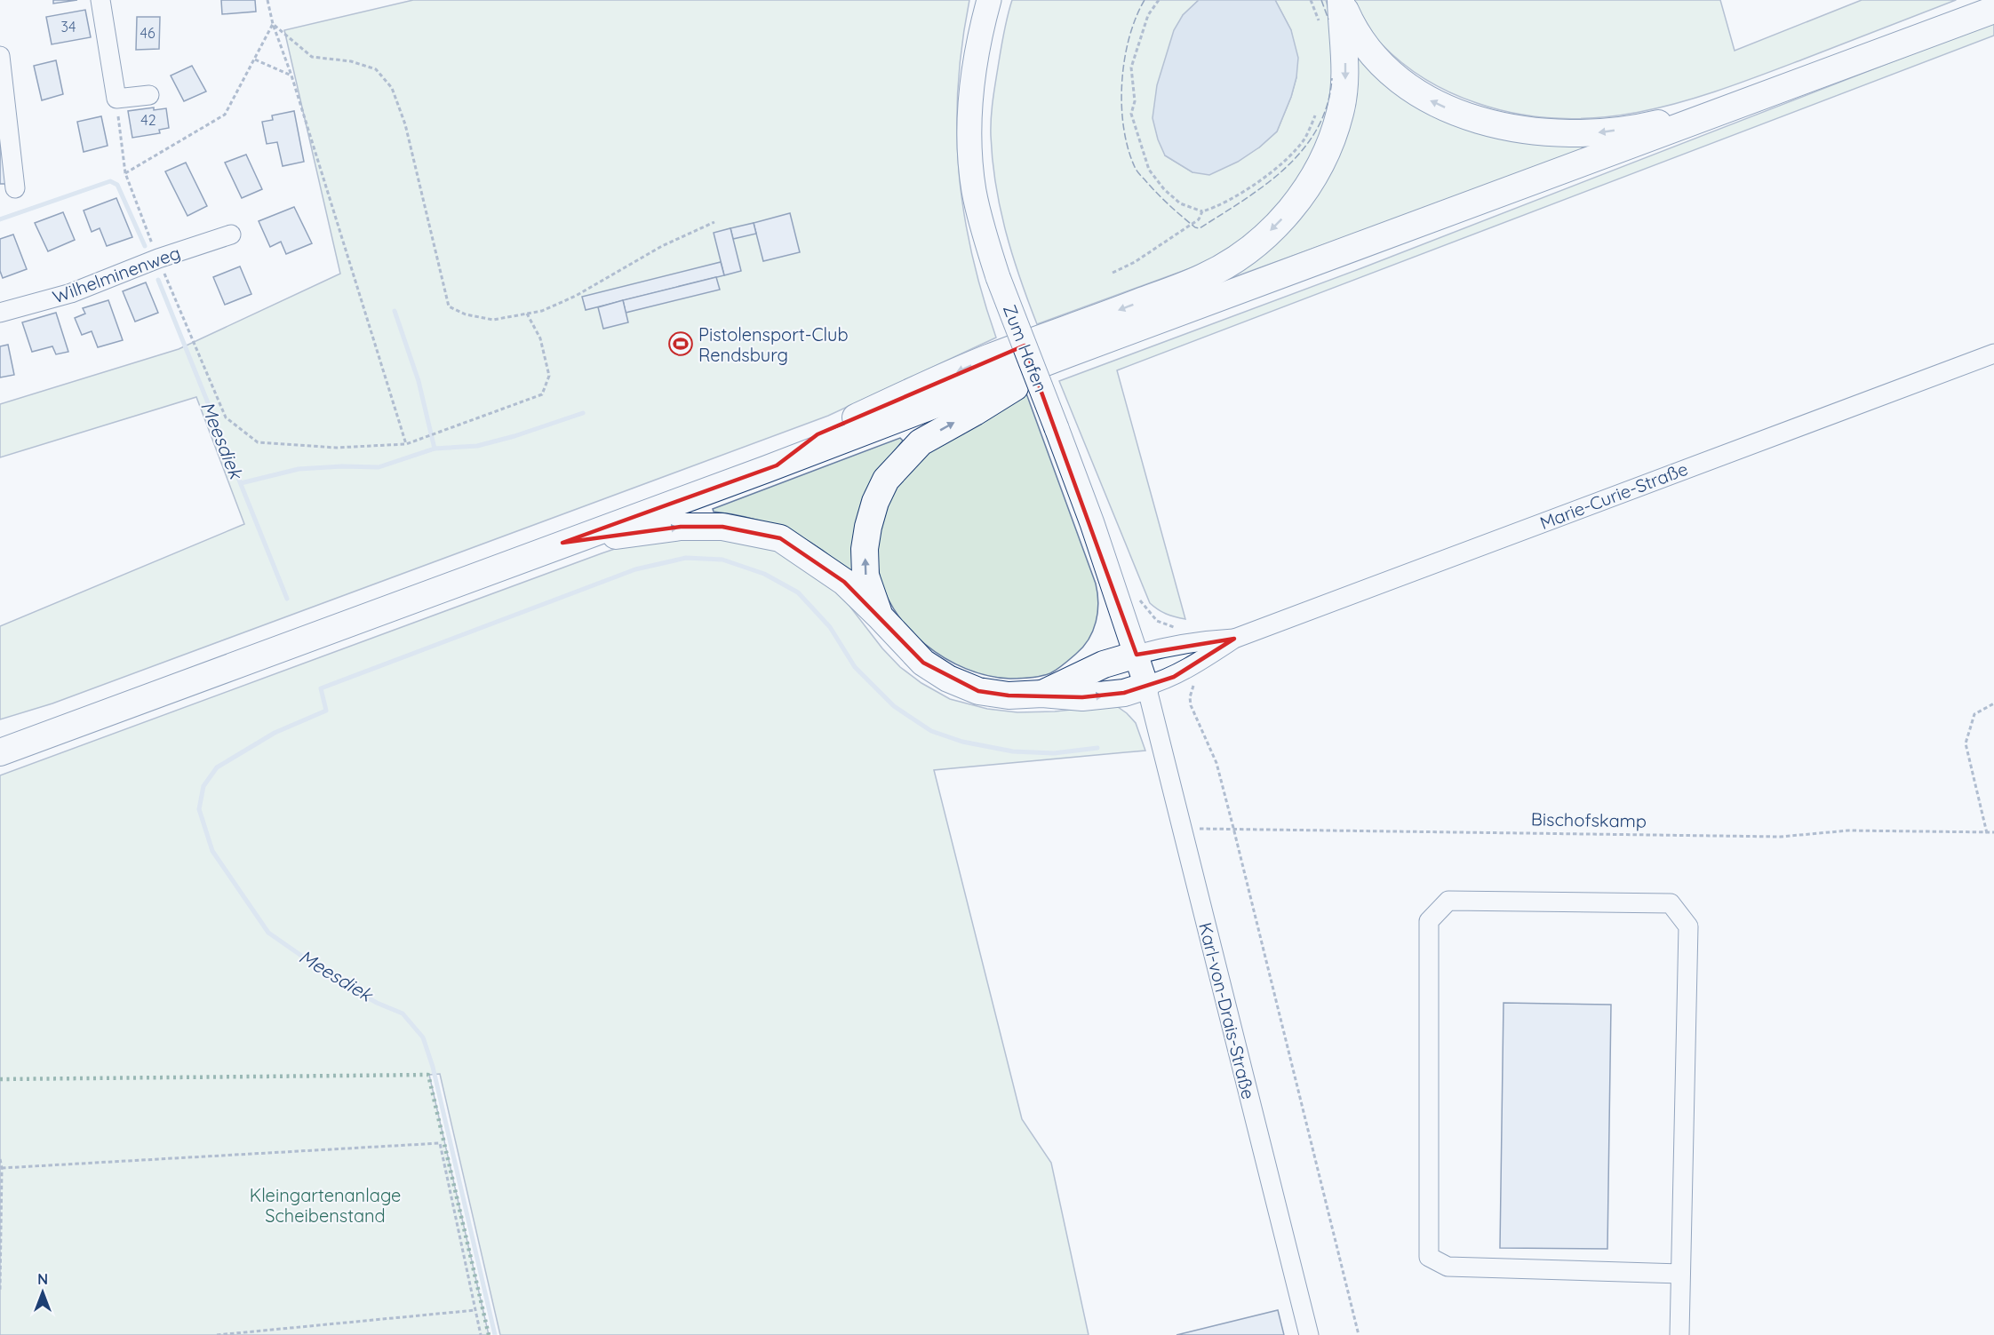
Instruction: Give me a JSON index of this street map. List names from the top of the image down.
{
  "streets": {
    "main road": ["Zum Hafen"],
    "street": ["Wilhelminenweg", "Marie-Curie-Straße", "Karl-von-Drais-Straße"],
    "path": ["Bischofskamp"]
  },
  "crossings": [
    ["Zum Hafen", "Marie-Curie-Straße"],
    ["Zum Hafen", "Karl-von-Drais-Straße"],
    ["Marie-Curie-Straße", "Karl-von-Drais-Straße"],
    ["Bischofskamp", "Karl-von-Drais-Straße"]
  ],
  "water": ["Meesdiek"],
  "parks": ["Kleingartenanlage Scheibenstand"],
  "places": {
    "sports": ["Pistolensport-Club Rendsburg"]
  },
  "house_numbers": ["34", "46", "42"],
  "north": "top"
}
